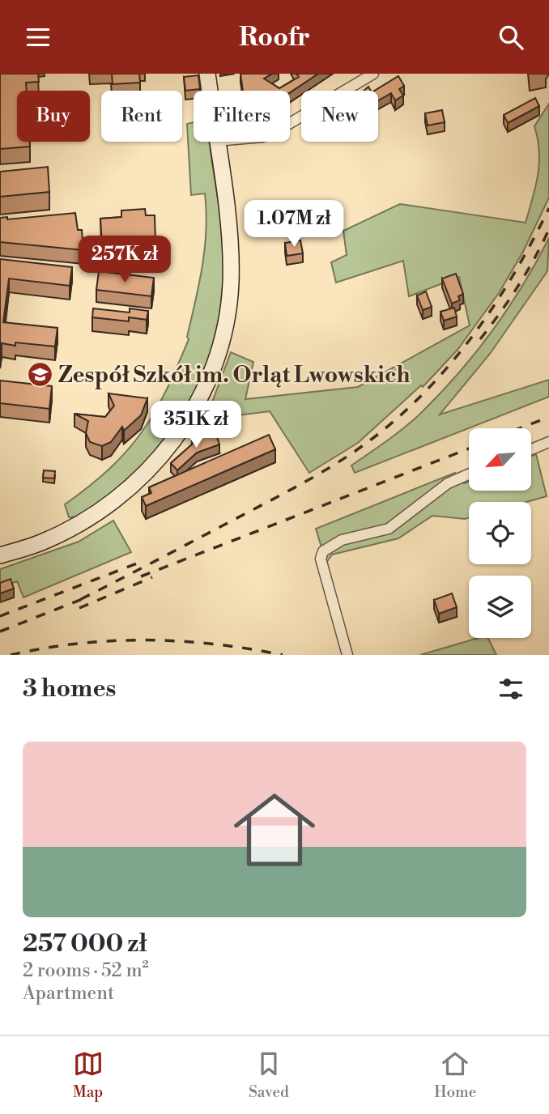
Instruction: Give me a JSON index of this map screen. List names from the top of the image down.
{
  "places": {
    "school or university": ["Zespół Szkół im. Orląt Lwowskich"]
  },
  "north": "bottom left",
  "page": {
    "header": "Roofr",
    "chip": [
      "Buy",
      "Rent",
      "Filters",
      "New"
    ],
    "price": ["1.07M zł", "257K zł", "351K zł"],
    "heading": "3 homes",
    "list": [
      {
        "name": "257 000 zł",
        "note": "2 rooms · 52 m² · Apartment"
      }
    ],
    "tabs": ["Map", "Saved", "Home"]
  }
}
